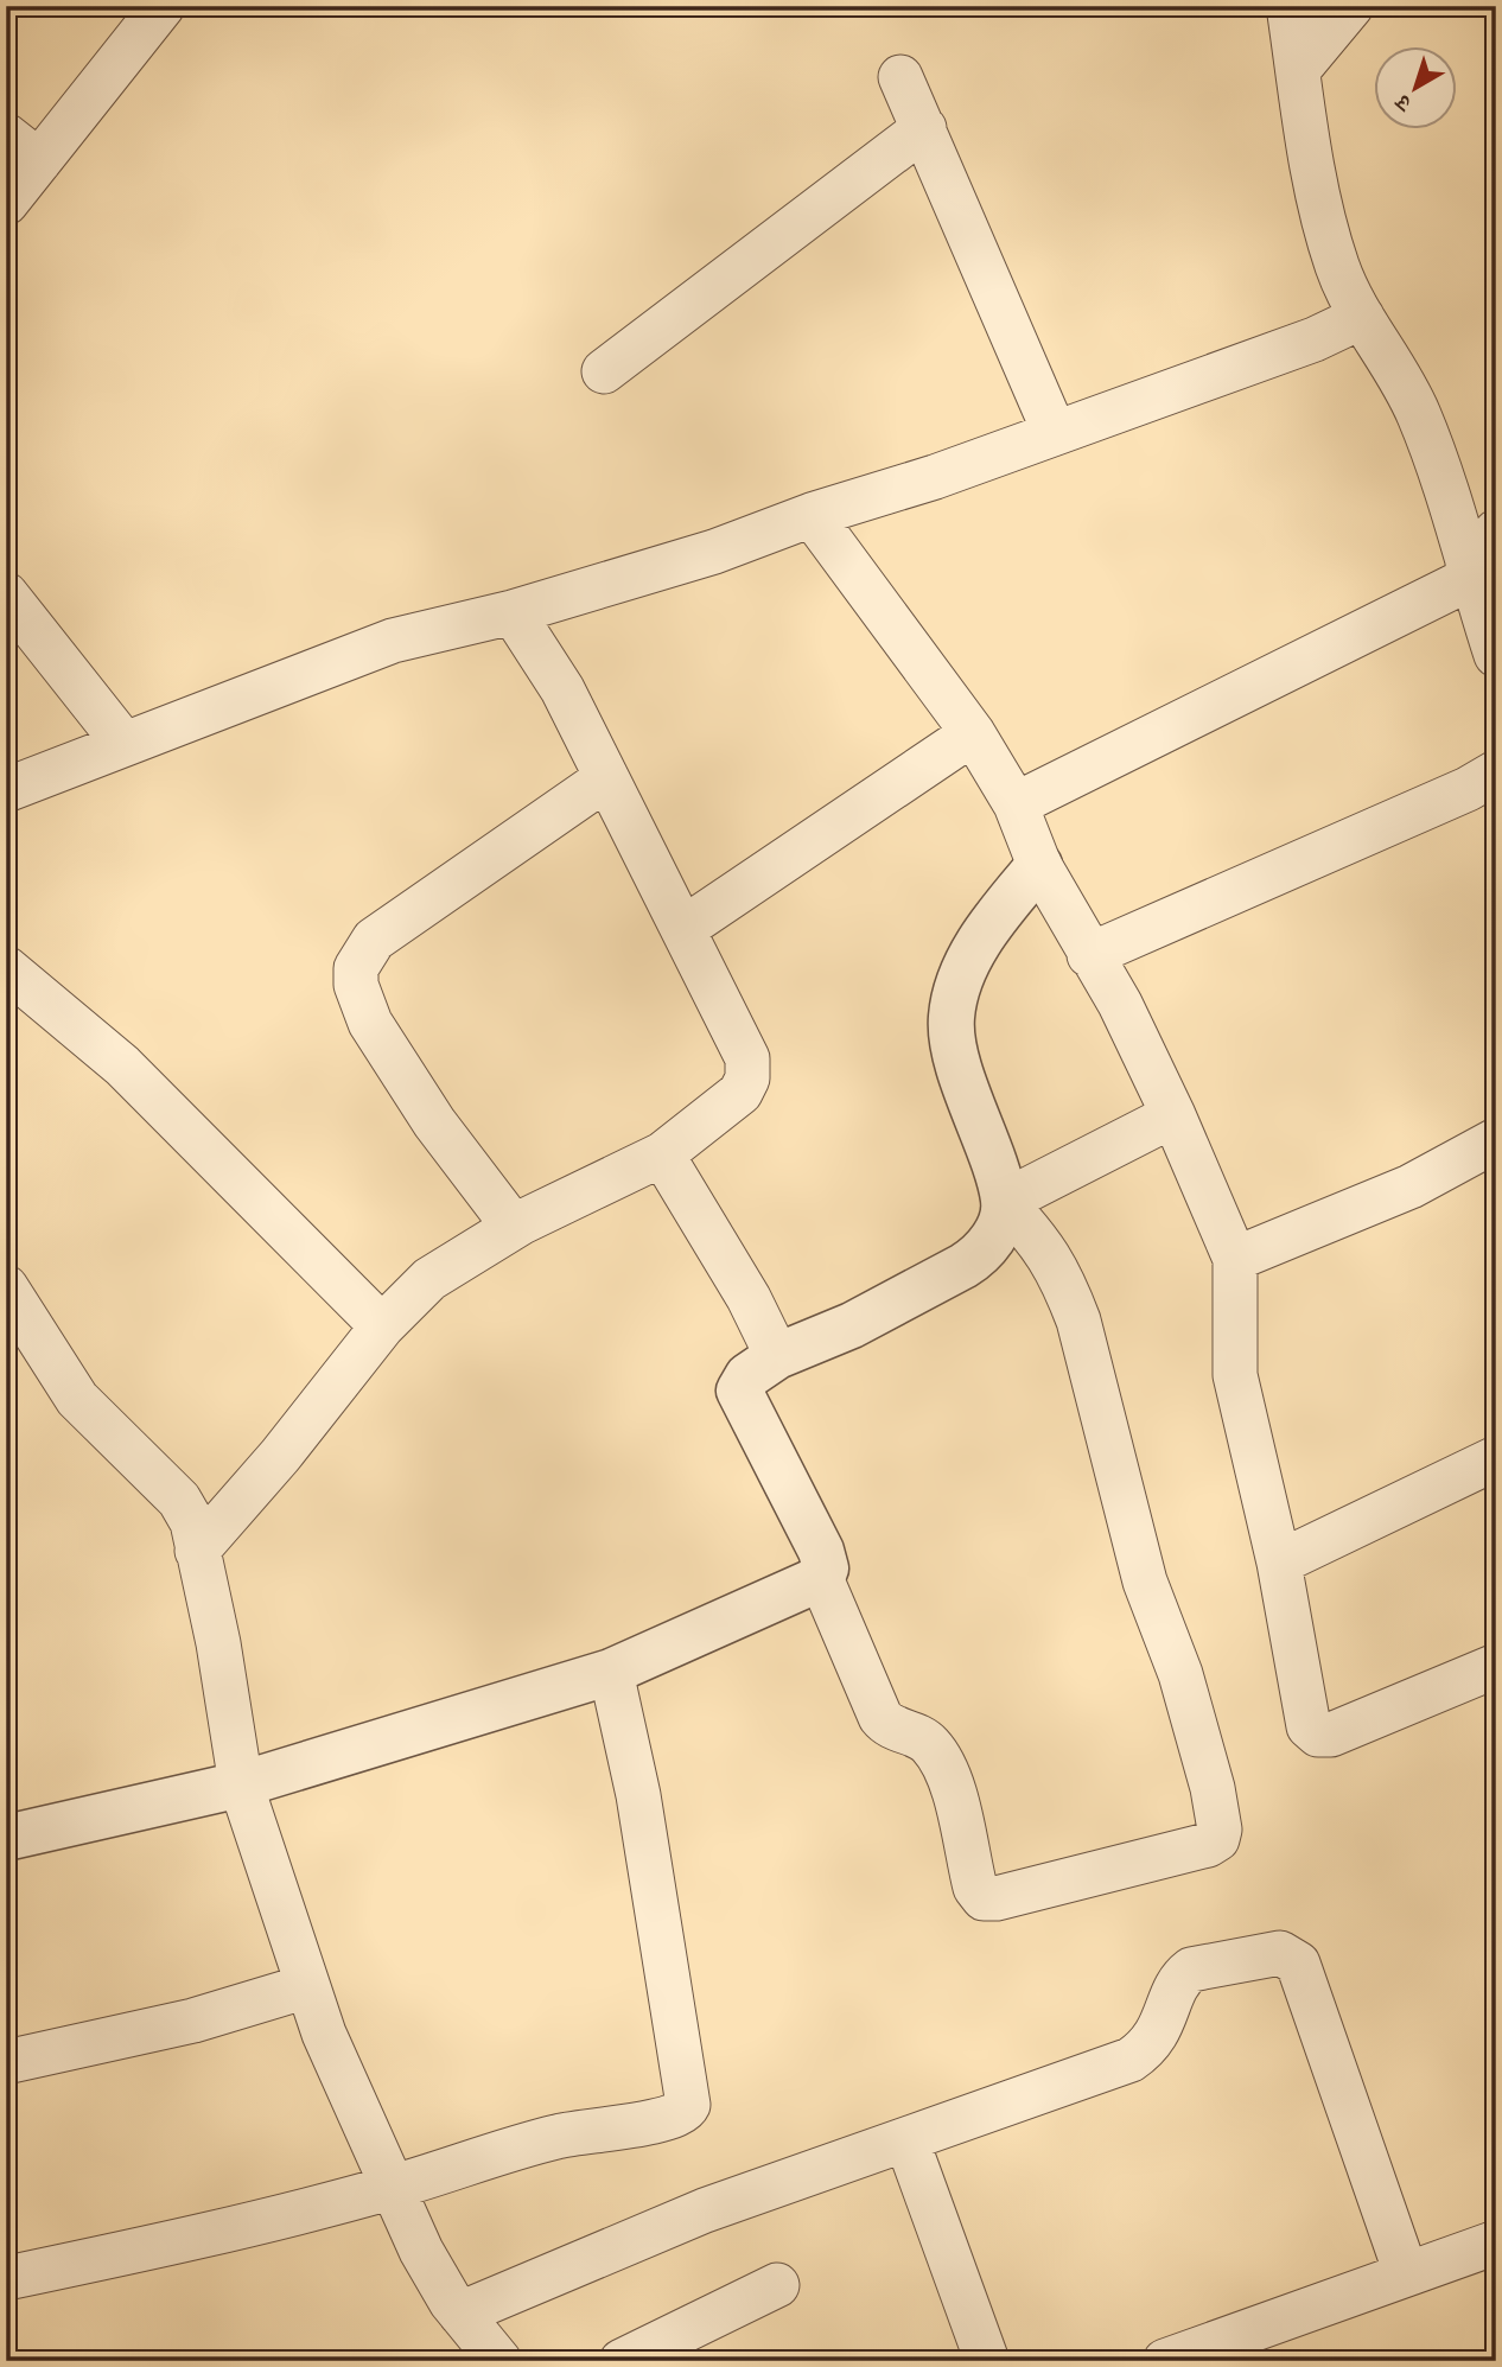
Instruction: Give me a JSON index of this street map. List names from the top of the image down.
{
  "north": "bottom left"
}
